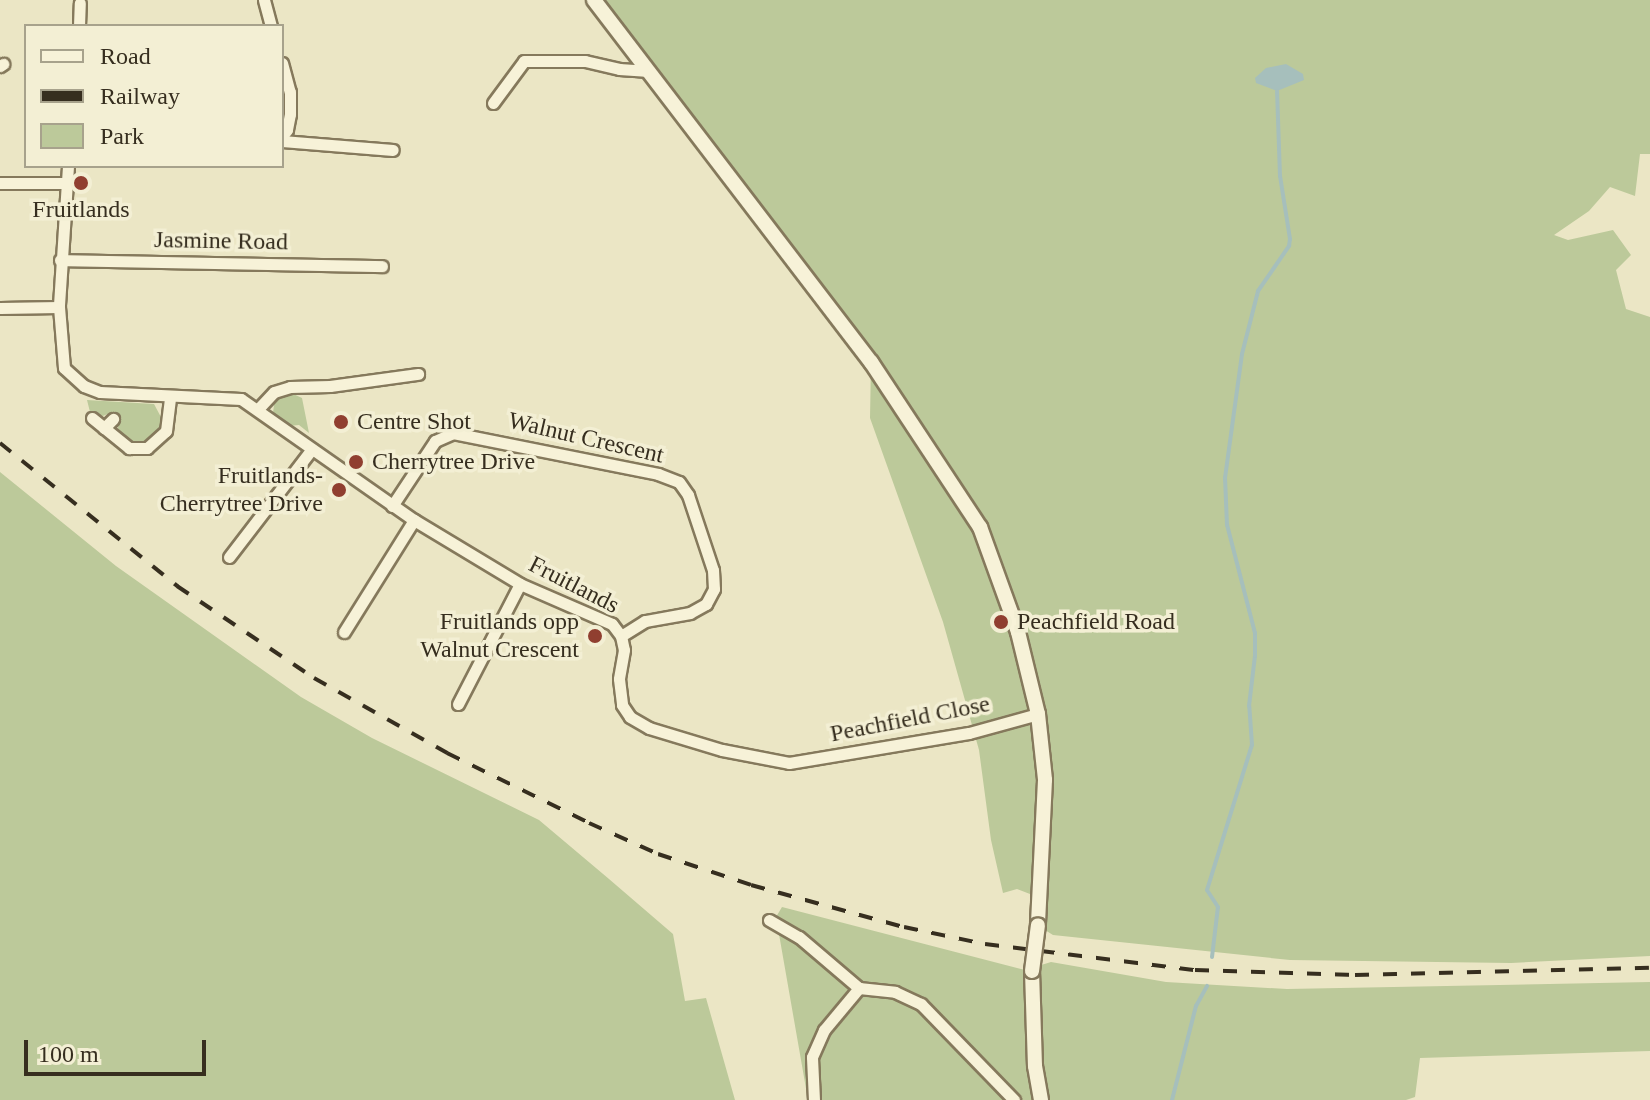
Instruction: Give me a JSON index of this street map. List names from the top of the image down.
{
  "streets": {
    "street": [
      "Jasmine Road",
      "Walnut Crescent",
      "Fruitlands",
      "Peachfield Close"
    ]
  },
  "crossings": [
    ["Jasmine Road", "Fruitlands"],
    ["Walnut Crescent", "Fruitlands"],
    ["Fruitlands", "Peachfield Close"]
  ],
  "places": [
    "Fruitlands",
    "Centre Shot",
    "Cherrytree Drive",
    "Fruitlands- Cherrytree Drive",
    "Peachfield Road",
    "Fruitlands opp Walnut Crescent"
  ],
  "legend": ["Road", "Railway", "Park"],
  "scale_bar": "100 m"
}
